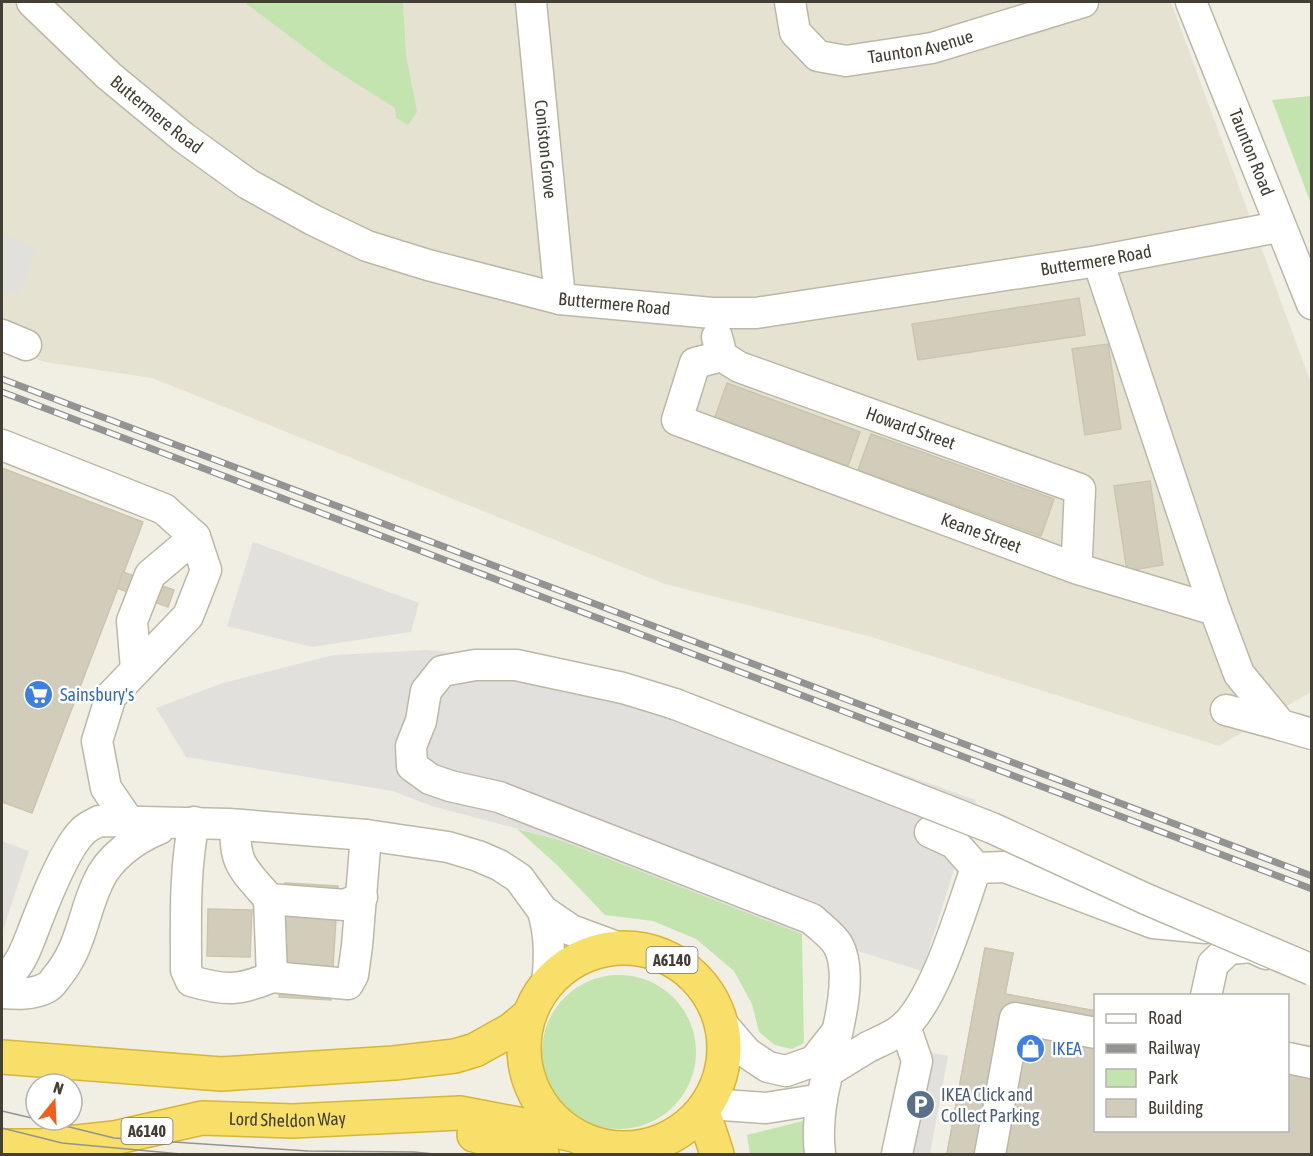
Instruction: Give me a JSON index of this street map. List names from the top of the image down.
{
  "streets": {
    "highway": ["A6140", "Lord Sheldon Way"],
    "street": [
      "Taunton Avenue",
      "Buttermere Road",
      "Coniston Grove",
      "Taunton Road",
      "Howard Street",
      "Keane Street"
    ]
  },
  "crossings": [
    ["Buttermere Road", "Coniston Grove"],
    ["Buttermere Road", "Taunton Road"],
    ["Howard Street", "Keane Street"],
    ["A6140", "Lord Sheldon Way"]
  ],
  "places": {
    "supermarket": ["Sainsbury's"],
    "shop": ["IKEA"],
    "parking": ["IKEA Click and Collect Parking"]
  },
  "legend": [
    "Road",
    "Railway",
    "Park",
    "Building"
  ],
  "north": "top"
}
